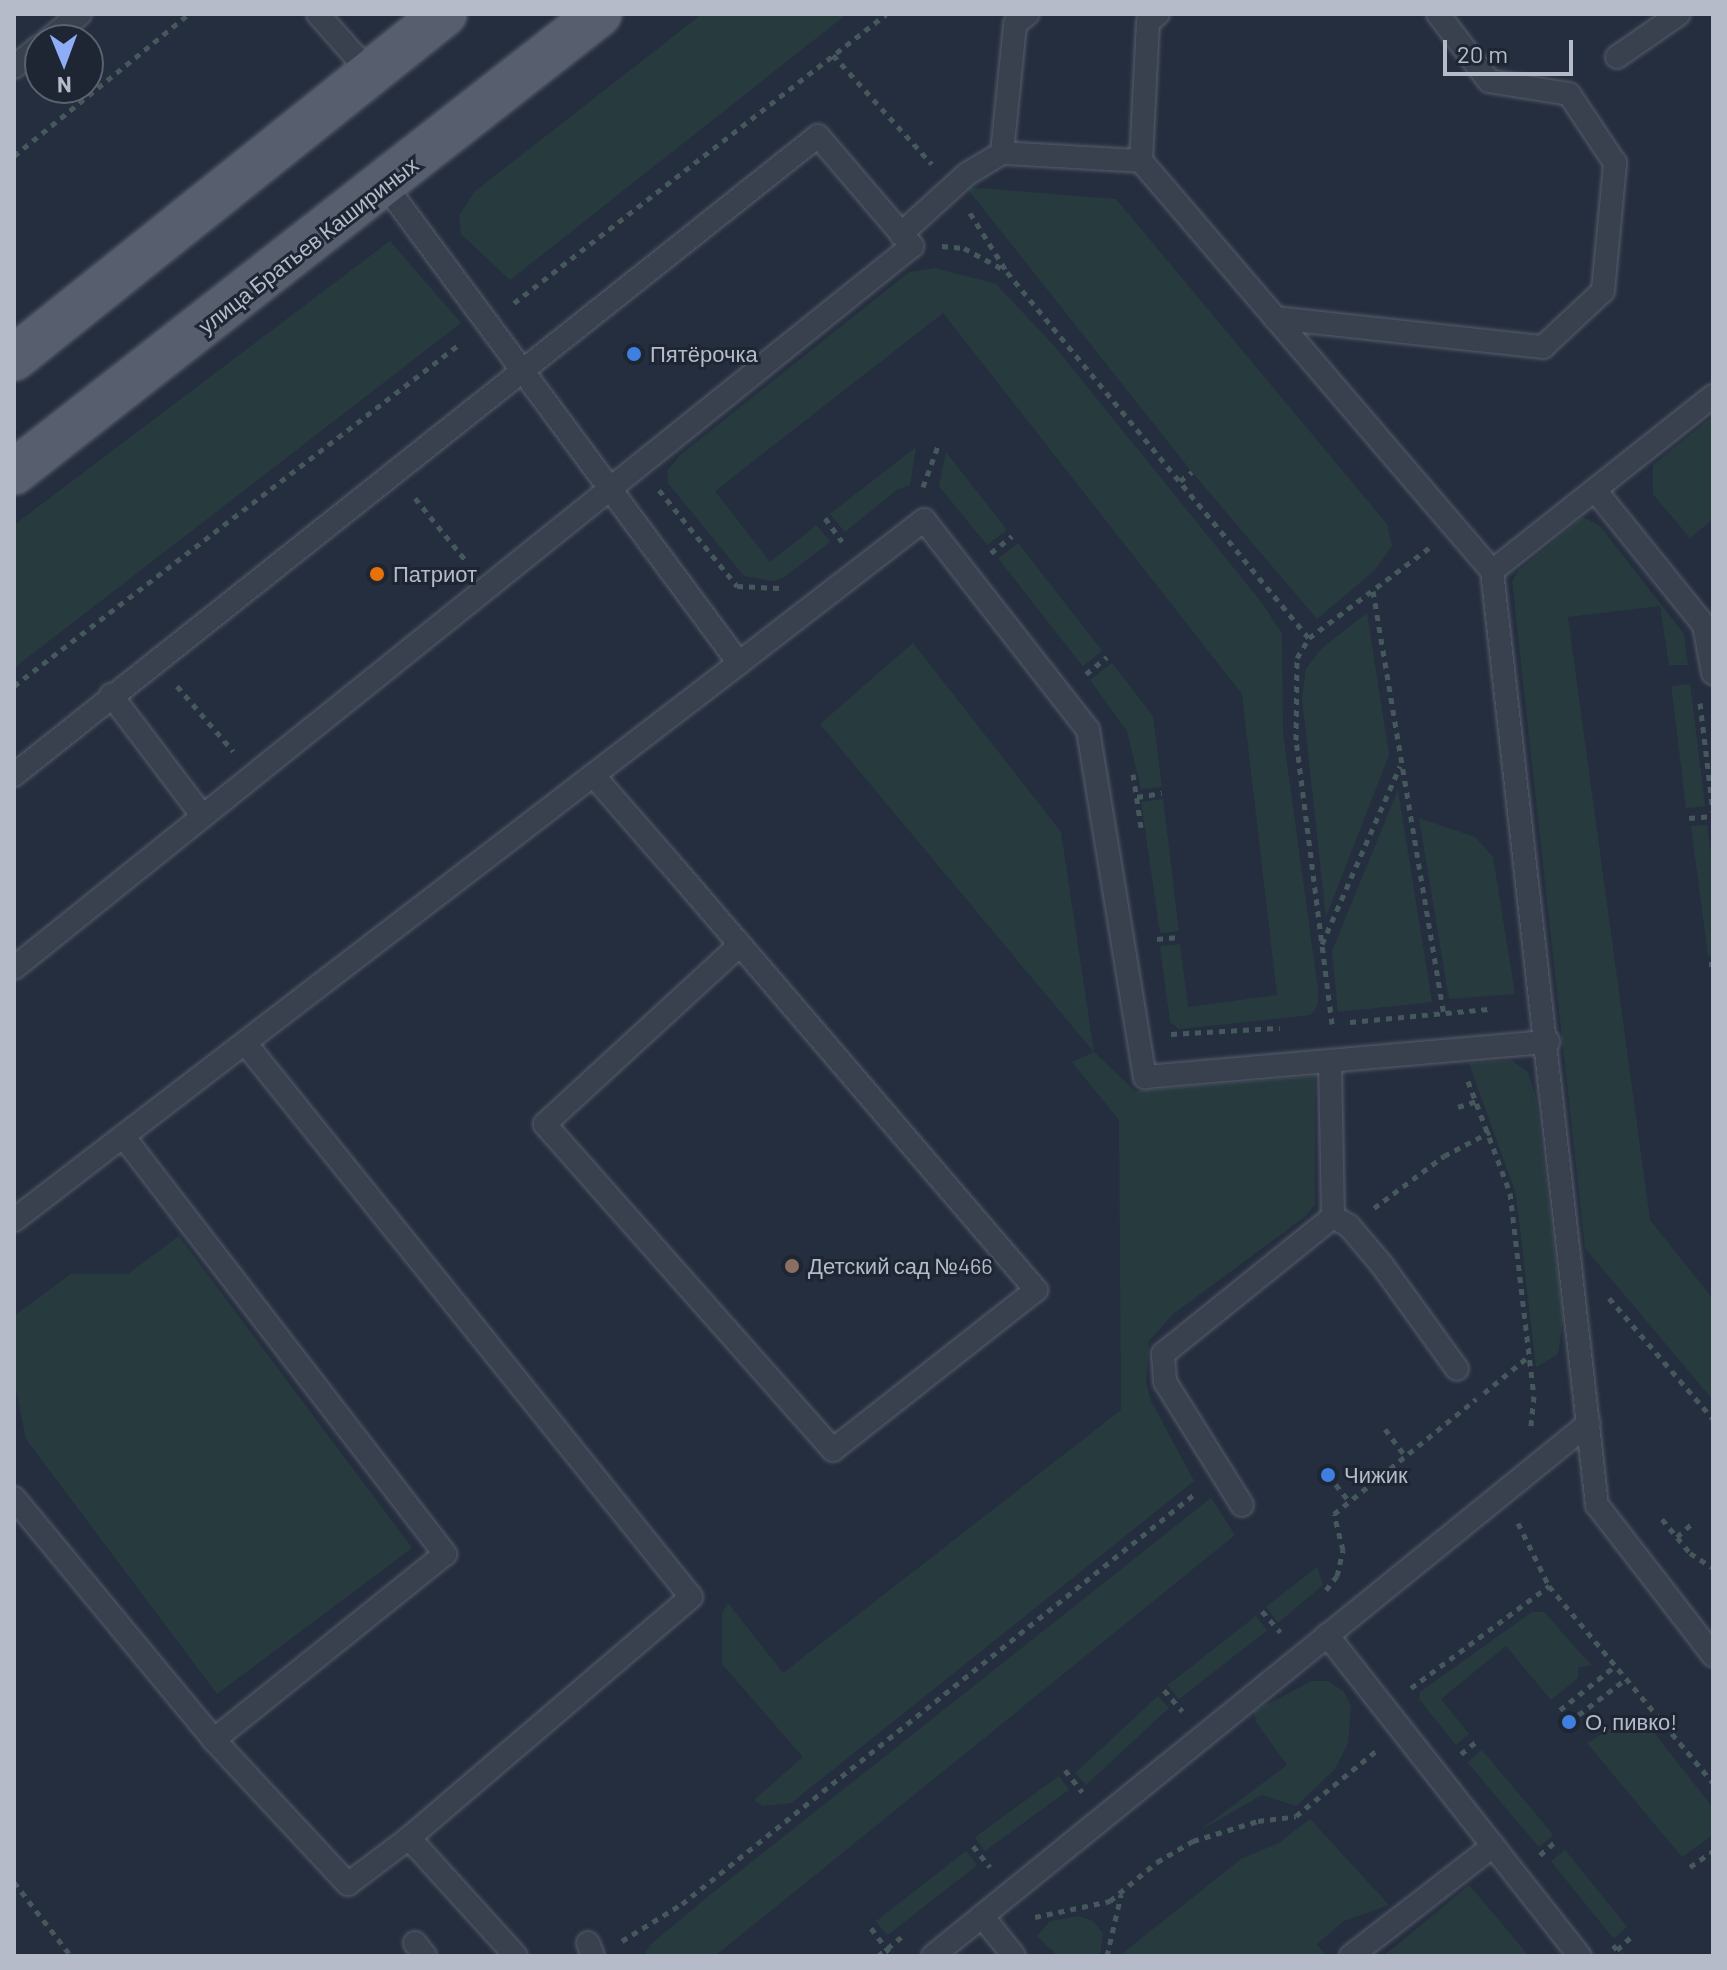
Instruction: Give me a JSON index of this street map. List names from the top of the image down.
{
  "streets": {
    "main road": ["улица Братьев Кашириных"]
  },
  "places": [
    "Пятёрочка",
    "Патриот",
    "Детский сад №466",
    "Чижик",
    "О, пивко!"
  ],
  "scale_bar": "20 m",
  "north": "bottom"
}
